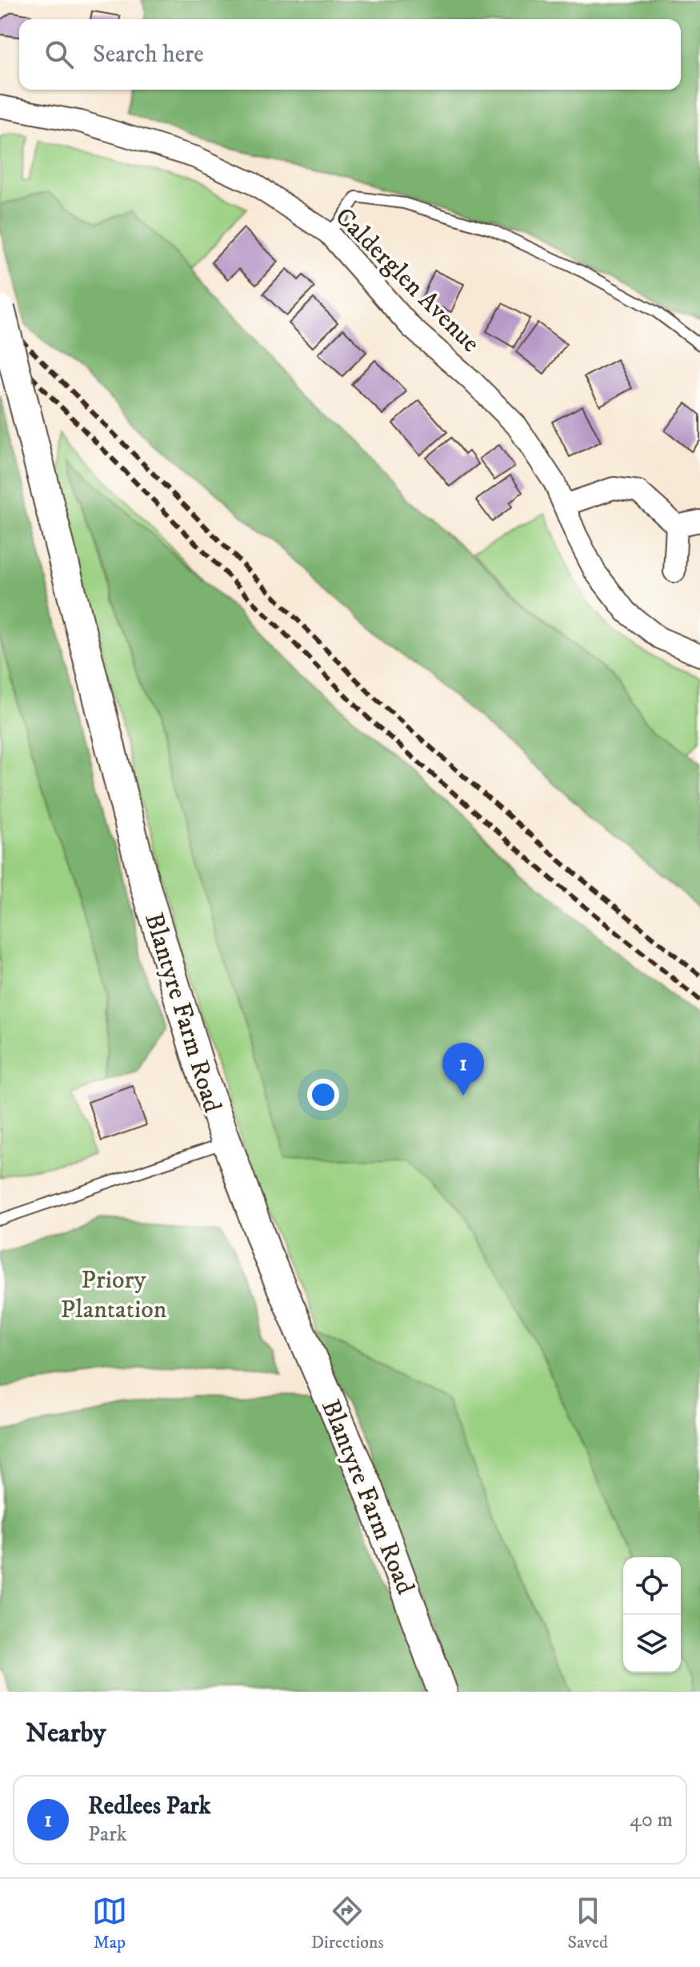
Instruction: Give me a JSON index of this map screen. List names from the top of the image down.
{
  "streets": {
    "main road": ["Blantyre Farm Road"],
    "street": ["Calderglen Avenue"]
  },
  "parks": ["Priory Plantation"],
  "page": {
    "search": "Search here",
    "pins": "1",
    "heading": "Nearby",
    "list": [
      {
        "mark": "1",
        "name": "Redlees Park",
        "note": "Park",
        "value": "40 m"
      }
    ],
    "nav": ["Map", "Directions", "Saved"]
  }
}
